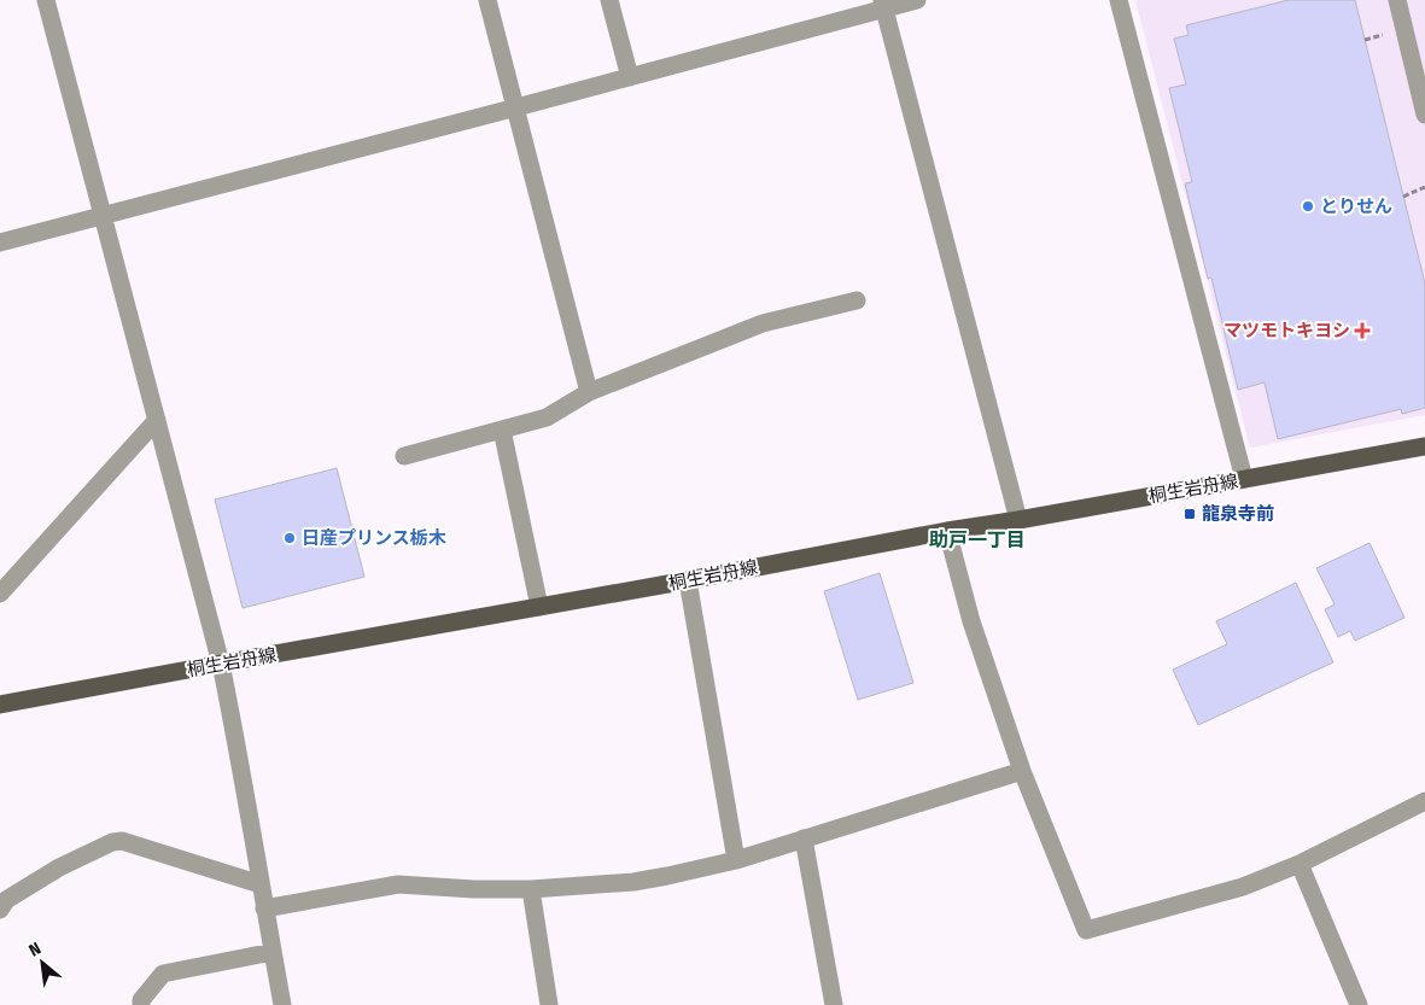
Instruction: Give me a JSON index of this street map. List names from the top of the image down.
{
  "streets": {
    "main road": ["桐生岩舟線"]
  },
  "districts": ["助戸一丁目"],
  "places": {
    "other": ["とりせん", "日産プリンス栃木"],
    "health": ["マツモトキヨシ"],
    "transit": ["龍泉寺前"]
  },
  "north": "top left"
}
